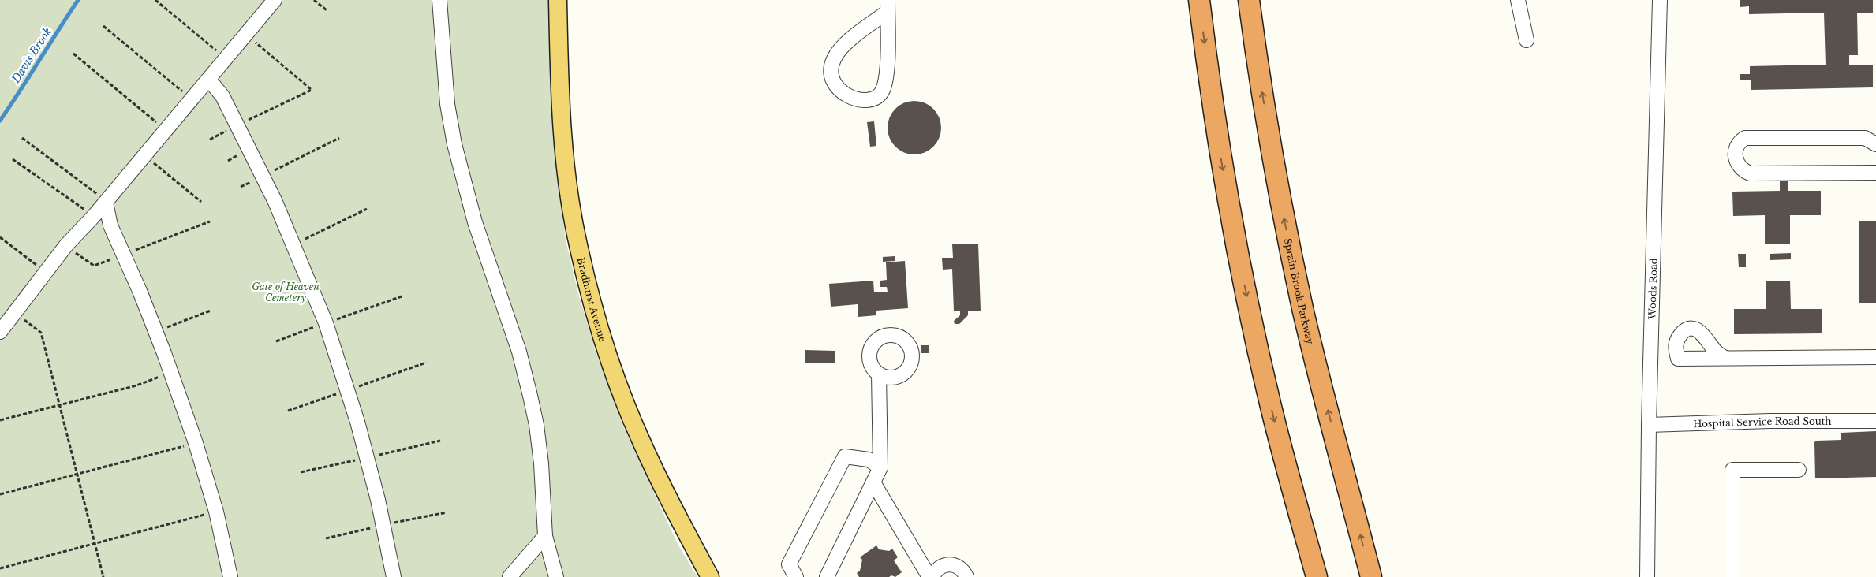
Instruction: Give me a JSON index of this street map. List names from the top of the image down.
{
  "streets": {
    "highway": ["Sprain Brook Parkway"],
    "main road": ["Bradhurst Avenue"],
    "street": ["Woods Road", "Hospital Service Road South"]
  },
  "crossings": [
    ["Woods Road", "Hospital Service Road South"]
  ],
  "water": ["Davis Brook"],
  "parks": ["Gate of Heaven Cemetery"]
}
